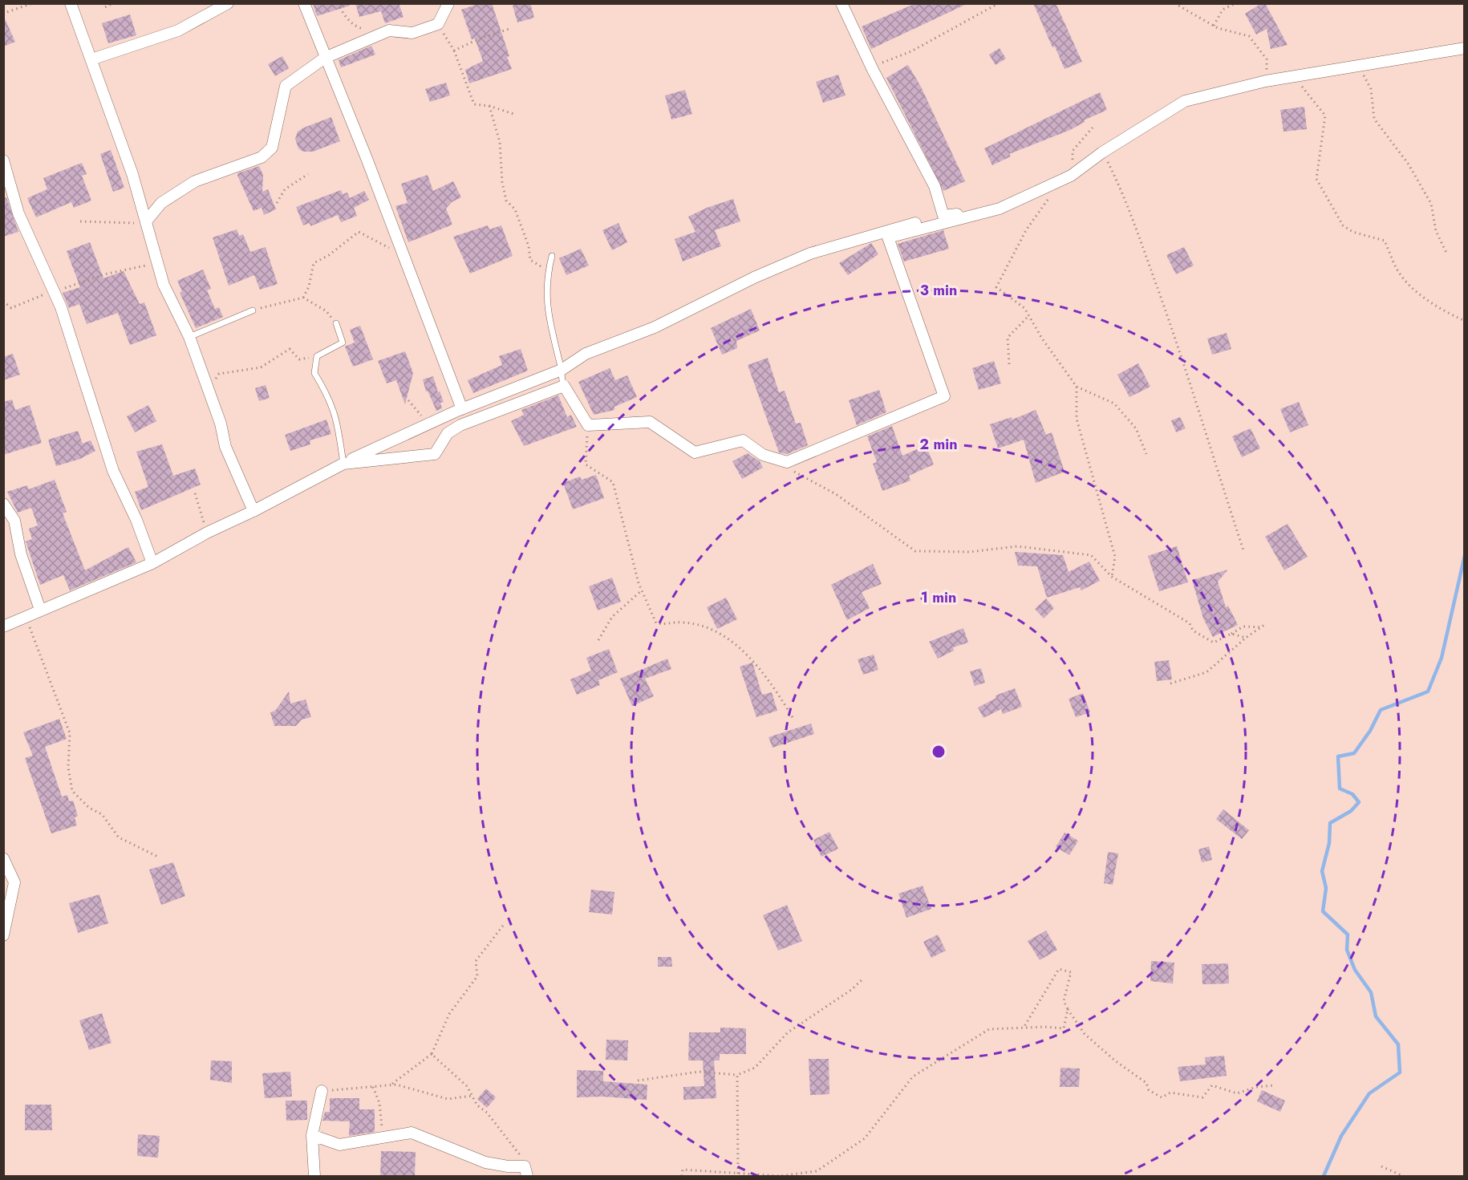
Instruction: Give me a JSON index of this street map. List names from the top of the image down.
{
  "rings": ["3 min", "2 min", "1 min"]
}
